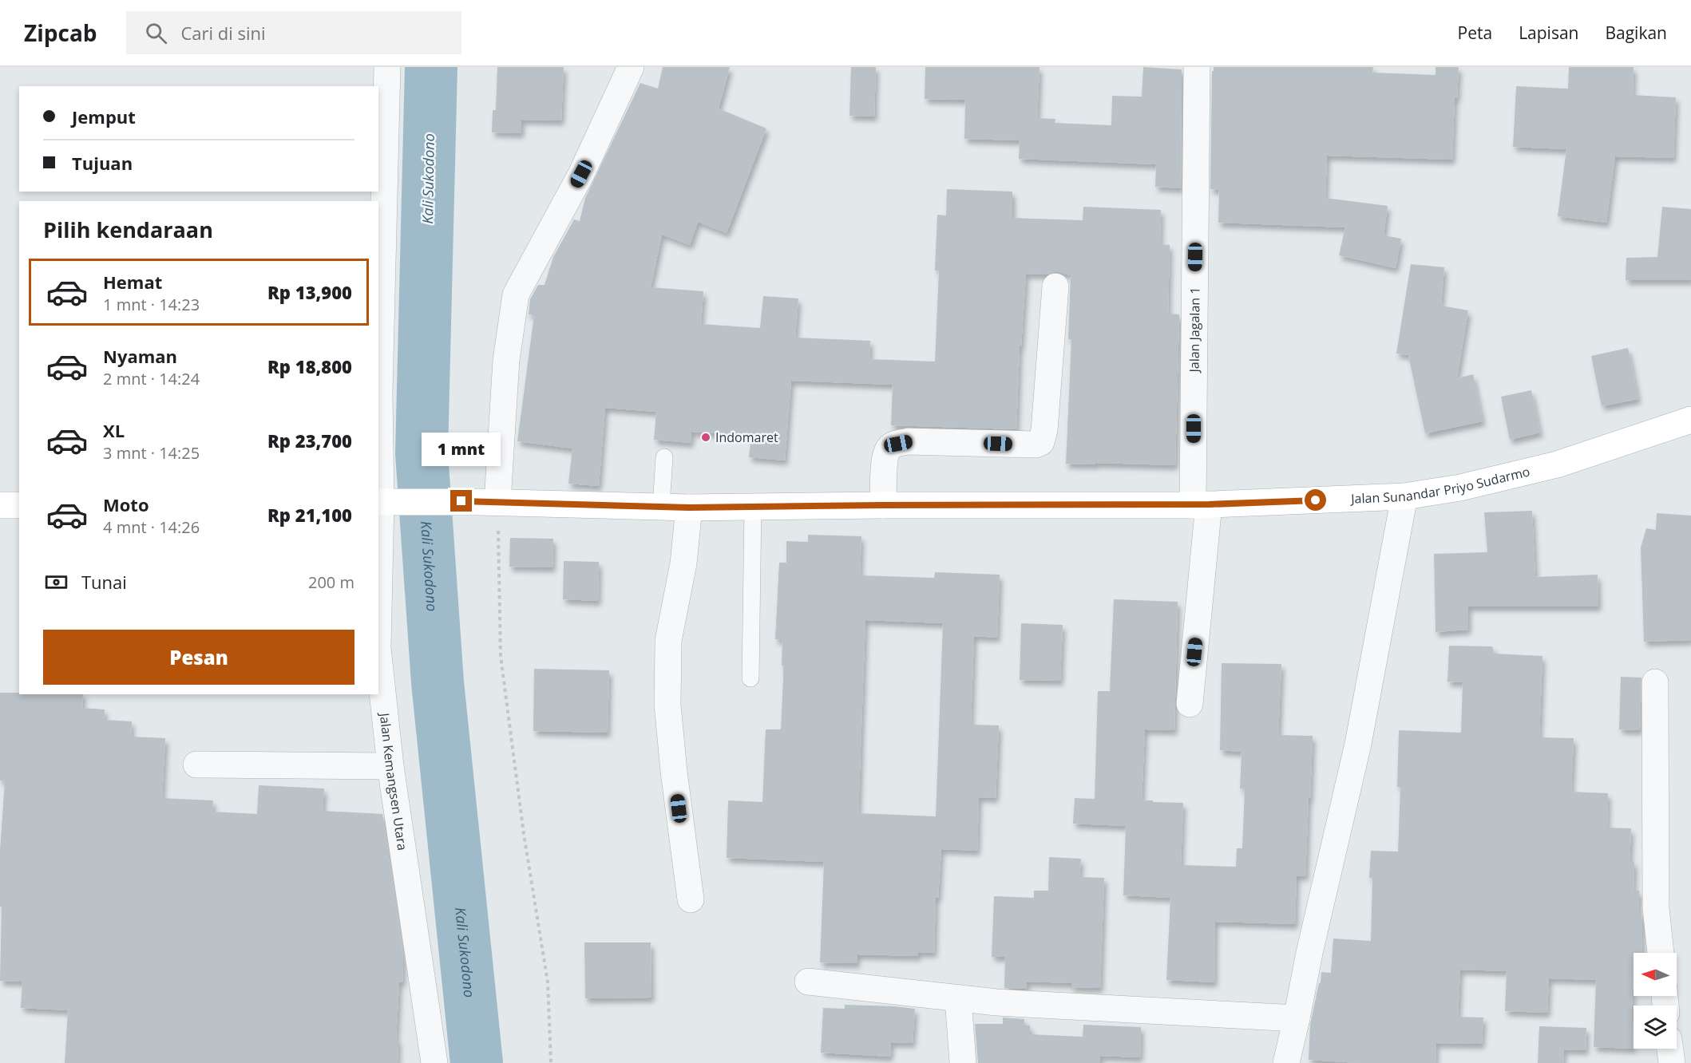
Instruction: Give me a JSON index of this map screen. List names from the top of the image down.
{
  "streets": {
    "main road": ["Jalan Sunandar Priyo Sudarmo"],
    "street": ["Jalan Jagalan 1", "Jalan Kemangsen Utara"]
  },
  "crossings": [
    ["Jalan Jagalan 1", "Jalan Sunandar Priyo Sudarmo"],
    ["Jalan Sunandar Priyo Sudarmo", "Jalan Kemangsen Utara"]
  ],
  "water": ["Kali Sukodono"],
  "places": ["Indomaret"],
  "north": "left",
  "page": {
    "header": "Zipcab",
    "search": "Cari di sini",
    "nav": ["Peta", "Lapisan", "Bagikan"],
    "banner": ["Jemput", "Tujuan"],
    "heading": "Pilih kendaraan",
    "list": [
      {
        "name": "Hemat",
        "note": "1 mnt · 14:23",
        "value": "Rp 13,900"
      },
      {
        "name": "Nyaman",
        "note": "2 mnt · 14:24",
        "value": "Rp 18,800"
      },
      {
        "name": "XL",
        "note": "3 mnt · 14:25",
        "value": "Rp 23,700"
      },
      {
        "name": "Moto",
        "note": "4 mnt · 14:26",
        "value": "Rp 21,100"
      }
    ],
    "bubble": "1 mnt",
    "pay": ["Tunai", "200 m"],
    "buttons": "Pesan"
  }
}
